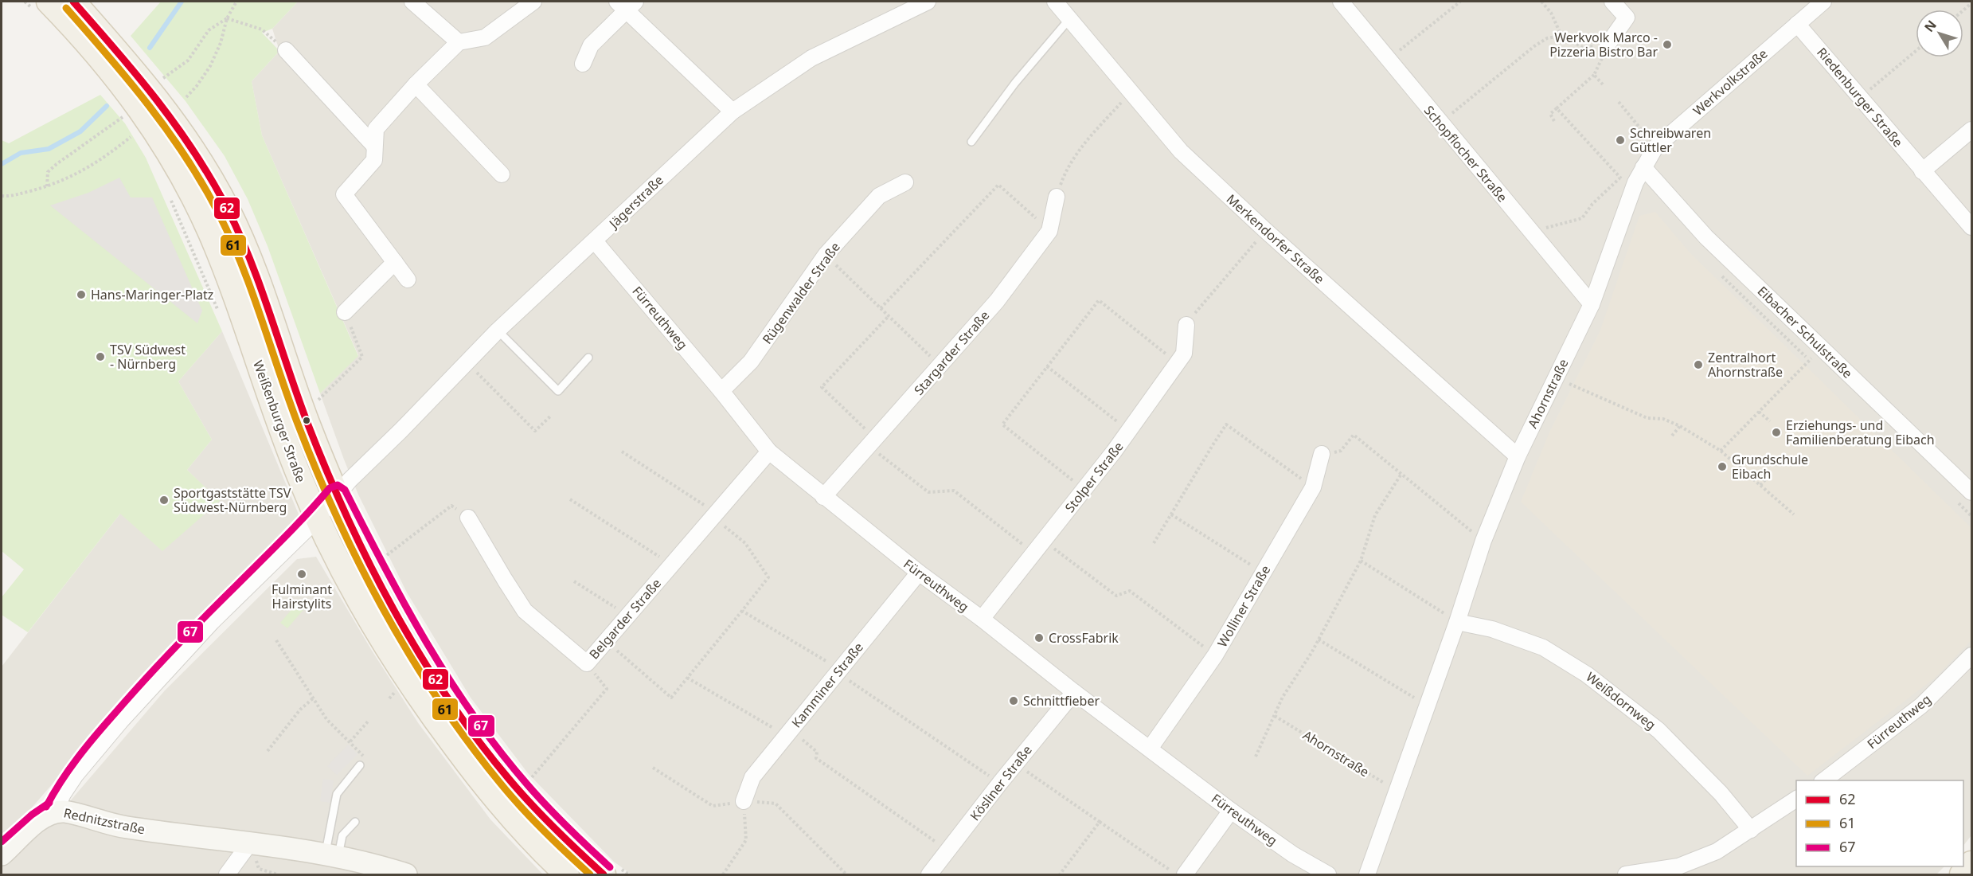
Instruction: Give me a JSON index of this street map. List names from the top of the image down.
{
  "streets": {
    "main road": ["Weißenburger Straße", "Rednitzstraße"],
    "street": [
      "Werkvolkstraße",
      "Riedenburger Straße",
      "Schopflocher Straße",
      "Jägerstraße",
      "Merkendorfer Straße",
      "Rügenwalder Straße",
      "Fürreuthweg",
      "Eibacher Schulstraße",
      "Stargarder Straße",
      "Ahornstraße",
      "Stolper Straße",
      "Wolliner Straße",
      "Belgarder Straße",
      "Kamminer Straße",
      "Weißdornweg",
      "Kösliner Straße"
    ]
  },
  "crossings": [
    ["Werkvolkstraße", "Riedenburger Straße"],
    ["Werkvolkstraße", "Eibacher Schulstraße"],
    ["Werkvolkstraße", "Ahornstraße"],
    ["Schopflocher Straße", "Ahornstraße"],
    ["Jägerstraße", "Fürreuthweg"],
    ["Jägerstraße", "Weißenburger Straße"],
    ["Jägerstraße", "Rednitzstraße"],
    ["Merkendorfer Straße", "Ahornstraße"],
    ["Rügenwalder Straße", "Fürreuthweg"],
    ["Fürreuthweg", "Stargarder Straße"],
    ["Fürreuthweg", "Stolper Straße"],
    ["Fürreuthweg", "Wolliner Straße"],
    ["Fürreuthweg", "Belgarder Straße"],
    ["Fürreuthweg", "Kamminer Straße"],
    ["Fürreuthweg", "Kösliner Straße"],
    ["Eibacher Schulstraße", "Ahornstraße"],
    ["Ahornstraße", "Weißdornweg"]
  ],
  "places": [
    "Werkvolk Marco - Pizzeria Bistro Bar",
    "Schreibwaren Güttler",
    "Hans-Maringer-Platz",
    "TSV Südwest - Nürnberg",
    "Zentralhort Ahornstraße",
    "Erziehungs- und Familienberatung Eibach",
    "Grundschule Eibach",
    "Sportgaststätte TSV Südwest-Nürnberg",
    "Fulminant Hairstylits",
    "CrossFabrik",
    "Schnittfieber"
  ],
  "lines": ["transit line 62", "transit line 61", "transit line 67"],
  "legend": ["62", "61", "67"],
  "north": "top left"
}
